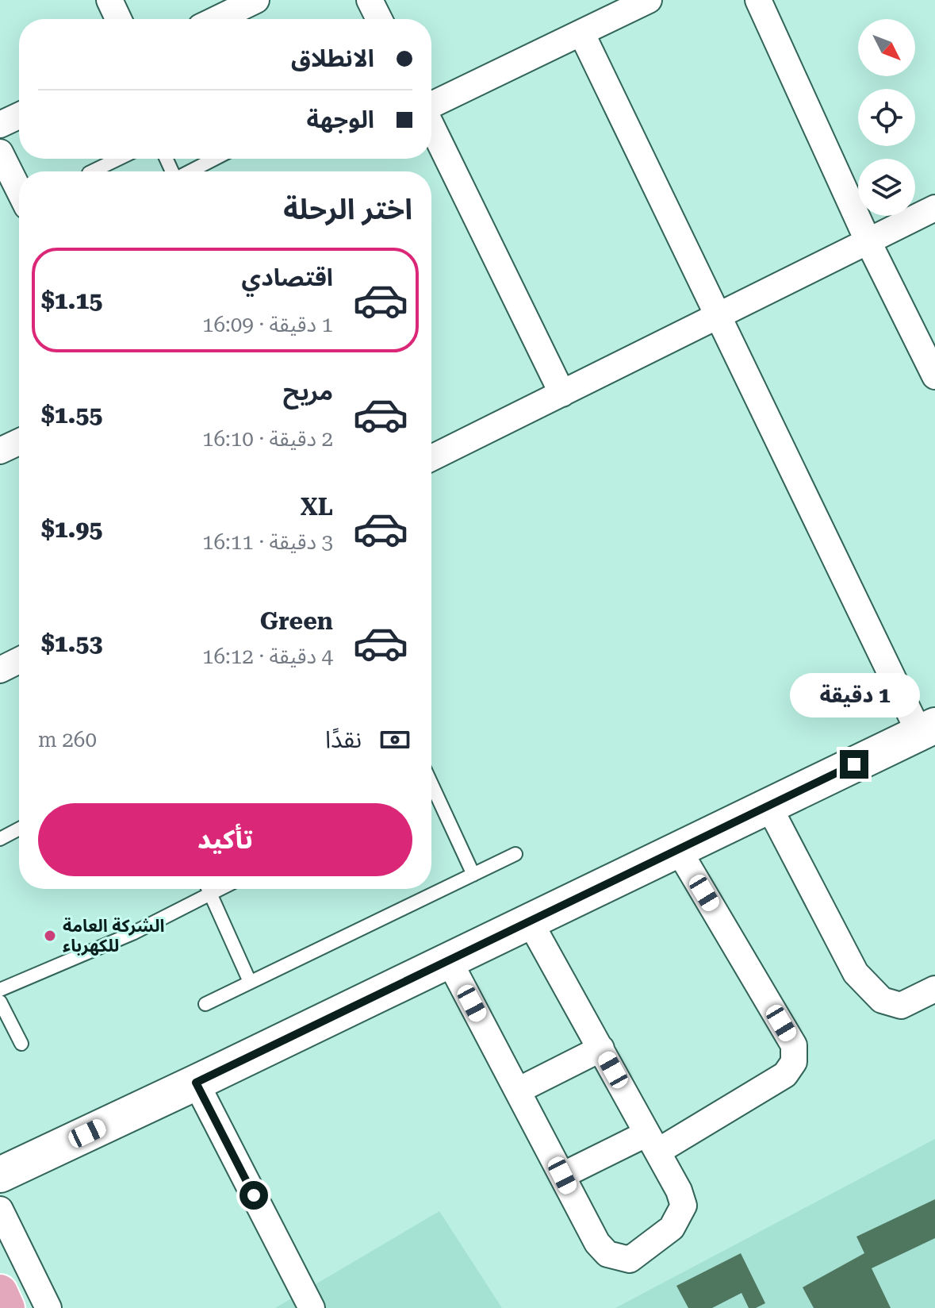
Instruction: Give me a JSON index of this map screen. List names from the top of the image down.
{
  "places": ["الشركة العامة للكهرباء"],
  "north": "bottom right",
  "page": {
    "banner": ["الانطلاق", "الوجهة"],
    "heading": "اختر الرحلة",
    "list": [
      {
        "name": "اقتصادي",
        "note": "1 دقيقة · 16:09",
        "value": "$1.15"
      },
      {
        "name": "مريح",
        "note": "2 دقيقة · 16:10",
        "value": "$1.55"
      },
      {
        "name": "XL",
        "note": "3 دقيقة · 16:11",
        "value": "$1.95"
      },
      {
        "name": "Green",
        "note": "4 دقيقة · 16:12",
        "value": "$1.53"
      }
    ],
    "bubble": "1 دقيقة",
    "pay": ["نقدًا", "260 m"],
    "buttons": "تأكيد"
  }
}
